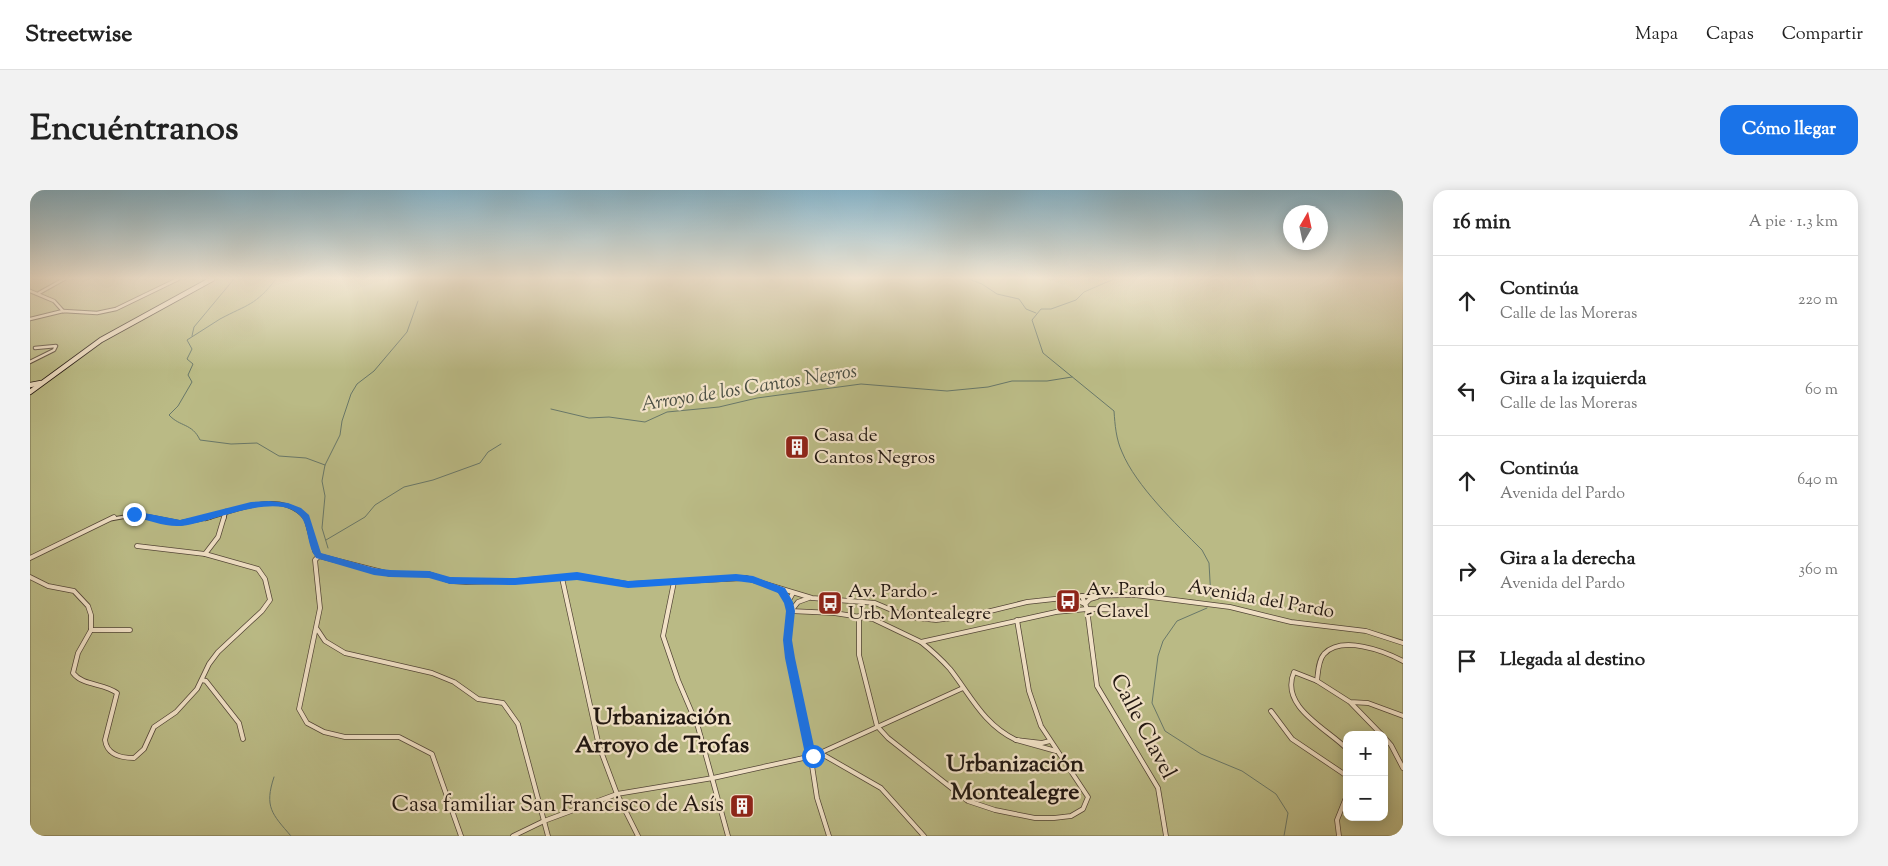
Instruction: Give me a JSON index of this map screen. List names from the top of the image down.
{
  "streets": {
    "street": ["Avenida del Pardo", "Calle Clavel"]
  },
  "crossings": [
    ["Avenida del Pardo", "Calle Clavel"]
  ],
  "districts": ["Urbanización Arroyo de Trofas", "Urbanización Montealegre"],
  "water": ["Arroyo de los Cantos Negros"],
  "places": {
    "building": ["Casa de Cantos Negros", "Casa familiar San Francisco de Asís"],
    "bus stop": ["Av. Pardo - Clavel", "Av. Pardo - Urb. Montealegre"]
  },
  "north": "top",
  "page": {
    "header": "Streetwise",
    "nav": ["Mapa", "Capas", "Compartir"],
    "title": "Encuéntranos",
    "buttons": "Cómo llegar",
    "heading": ["16 min", "A pie · 1.3 km"],
    "list": [
      ["Continúa", "Calle de las Moreras", "220 m"],
      ["Gira a la izquierda", "Calle de las Moreras", "60 m"],
      ["Continúa", "Avenida del Pardo", "640 m"],
      ["Gira a la derecha", "Avenida del Pardo", "360 m"],
      "Llegada al destino"
    ],
    "map_buttons": ["+", "−"]
  }
}
